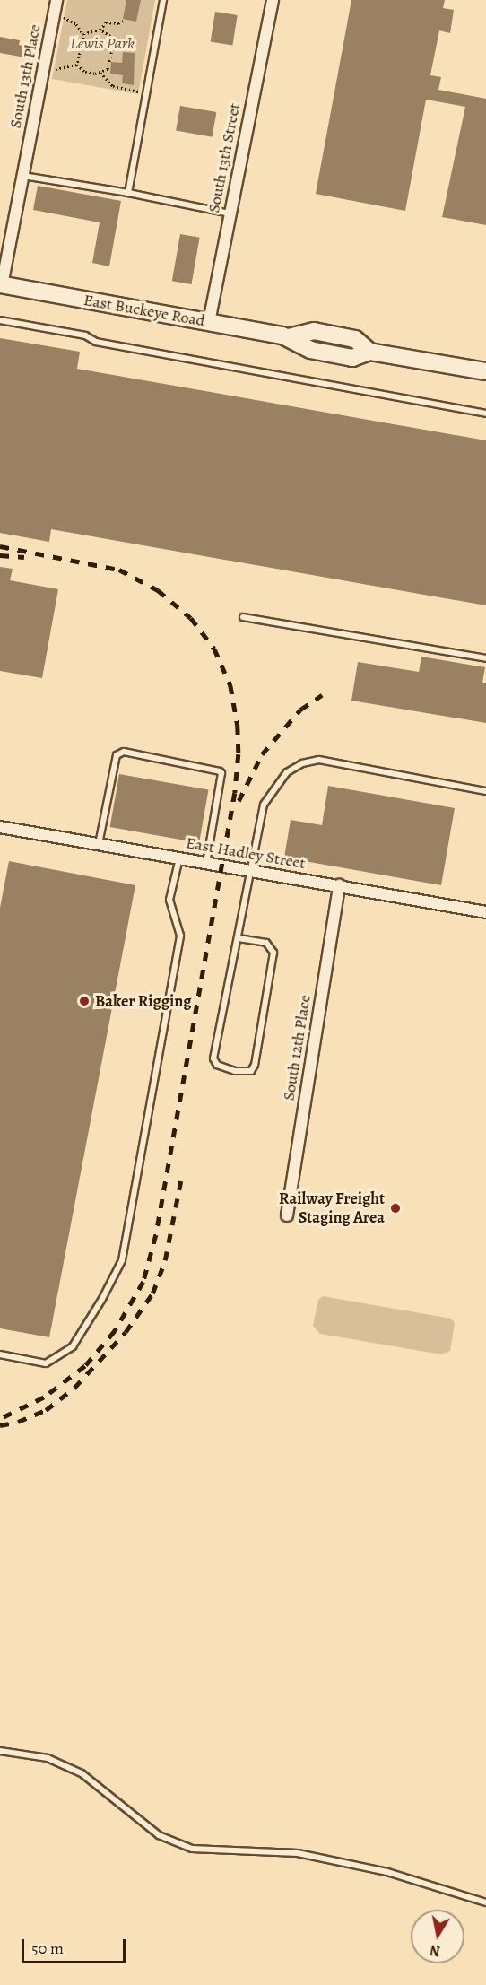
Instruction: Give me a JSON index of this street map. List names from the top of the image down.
{
  "streets": {
    "main road": ["East Buckeye Road"],
    "street": [
      "South 13th Place",
      "South 13th Street",
      "East Hadley Street",
      "South 12th Place"
    ]
  },
  "crossings": [
    ["South 13th Place", "East Buckeye Road"],
    ["South 13th Street", "East Buckeye Road"],
    ["East Hadley Street", "South 12th Place"]
  ],
  "parks": ["Lewis Park"],
  "places": ["Baker Rigging", "Railway Freight Staging Area"],
  "scale_bar": "50 m",
  "north": "bottom"
}
